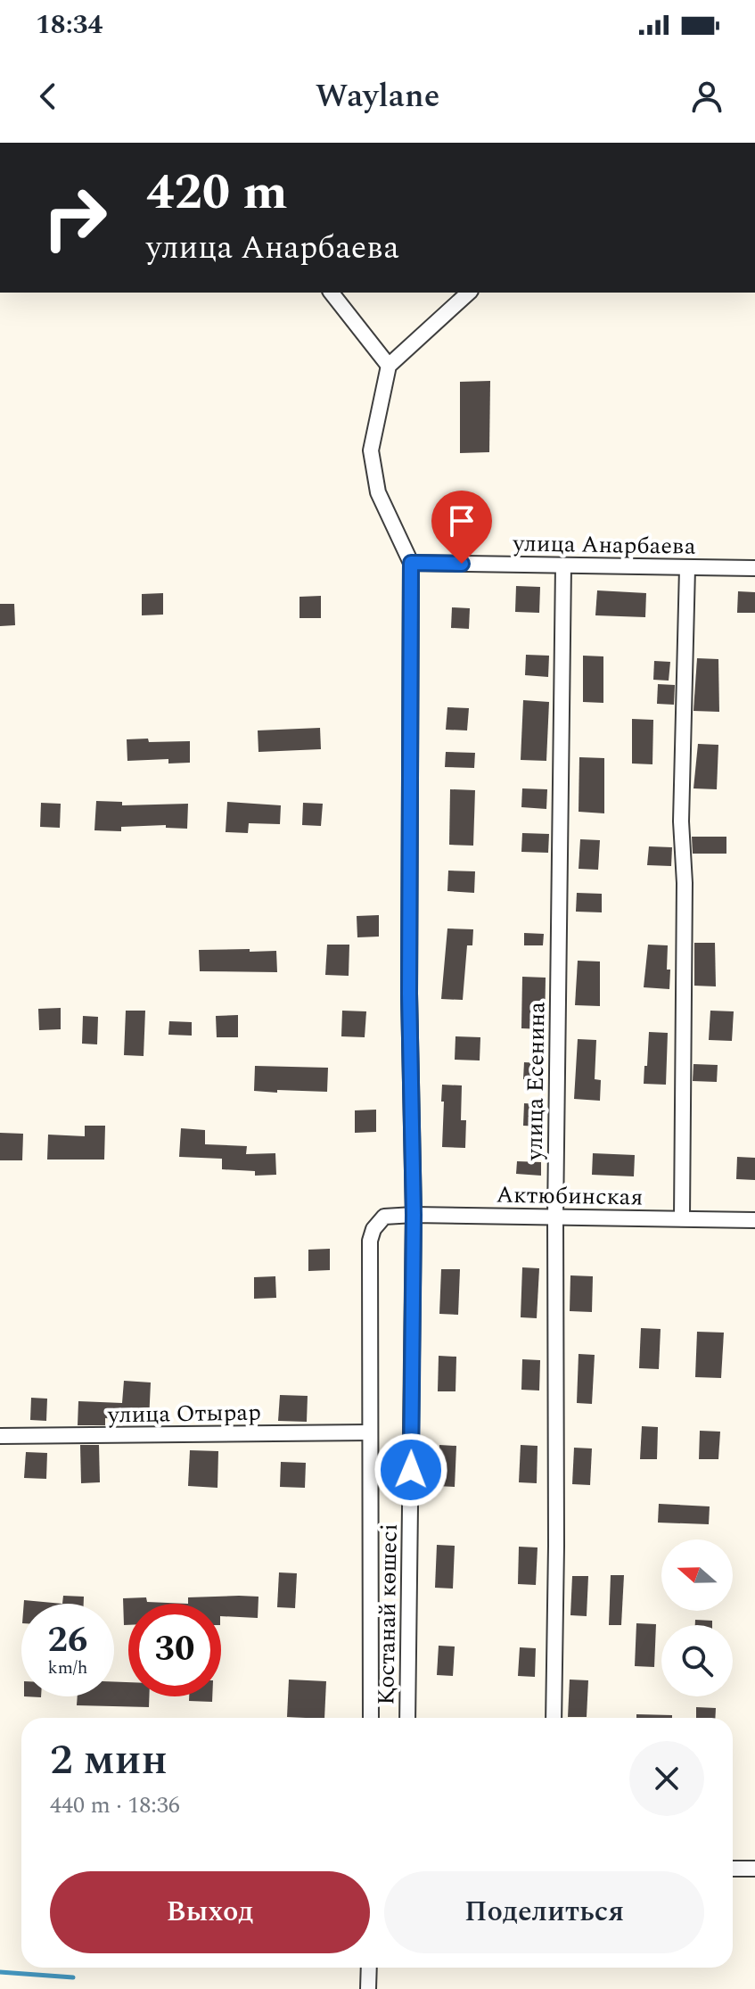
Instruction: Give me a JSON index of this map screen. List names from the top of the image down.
{
  "streets": {
    "street": [
      "улица Анарбаева",
      "улица Есенина",
      "Актюбинская",
      "улица Отырар",
      "Қостанай көшесі"
    ]
  },
  "crossings": [
    ["улица Анарбаева", "улица Есенина"],
    ["улица Анарбаева", "Қостанай көшесі"],
    ["улица Есенина", "Актюбинская"],
    ["Актюбинская", "улица Отырар"],
    ["Актюбинская", "Қостанай көшесі"]
  ],
  "north": "left",
  "page": {
    "status": "18:34",
    "header": "Waylane",
    "turn": ["420 m", "улица Анарбаева"],
    "speed": "26 km/h",
    "limit": "30",
    "heading": ["2 мин", "440 m · 18:36"],
    "buttons": ["Выход", "Поделиться"]
  }
}
